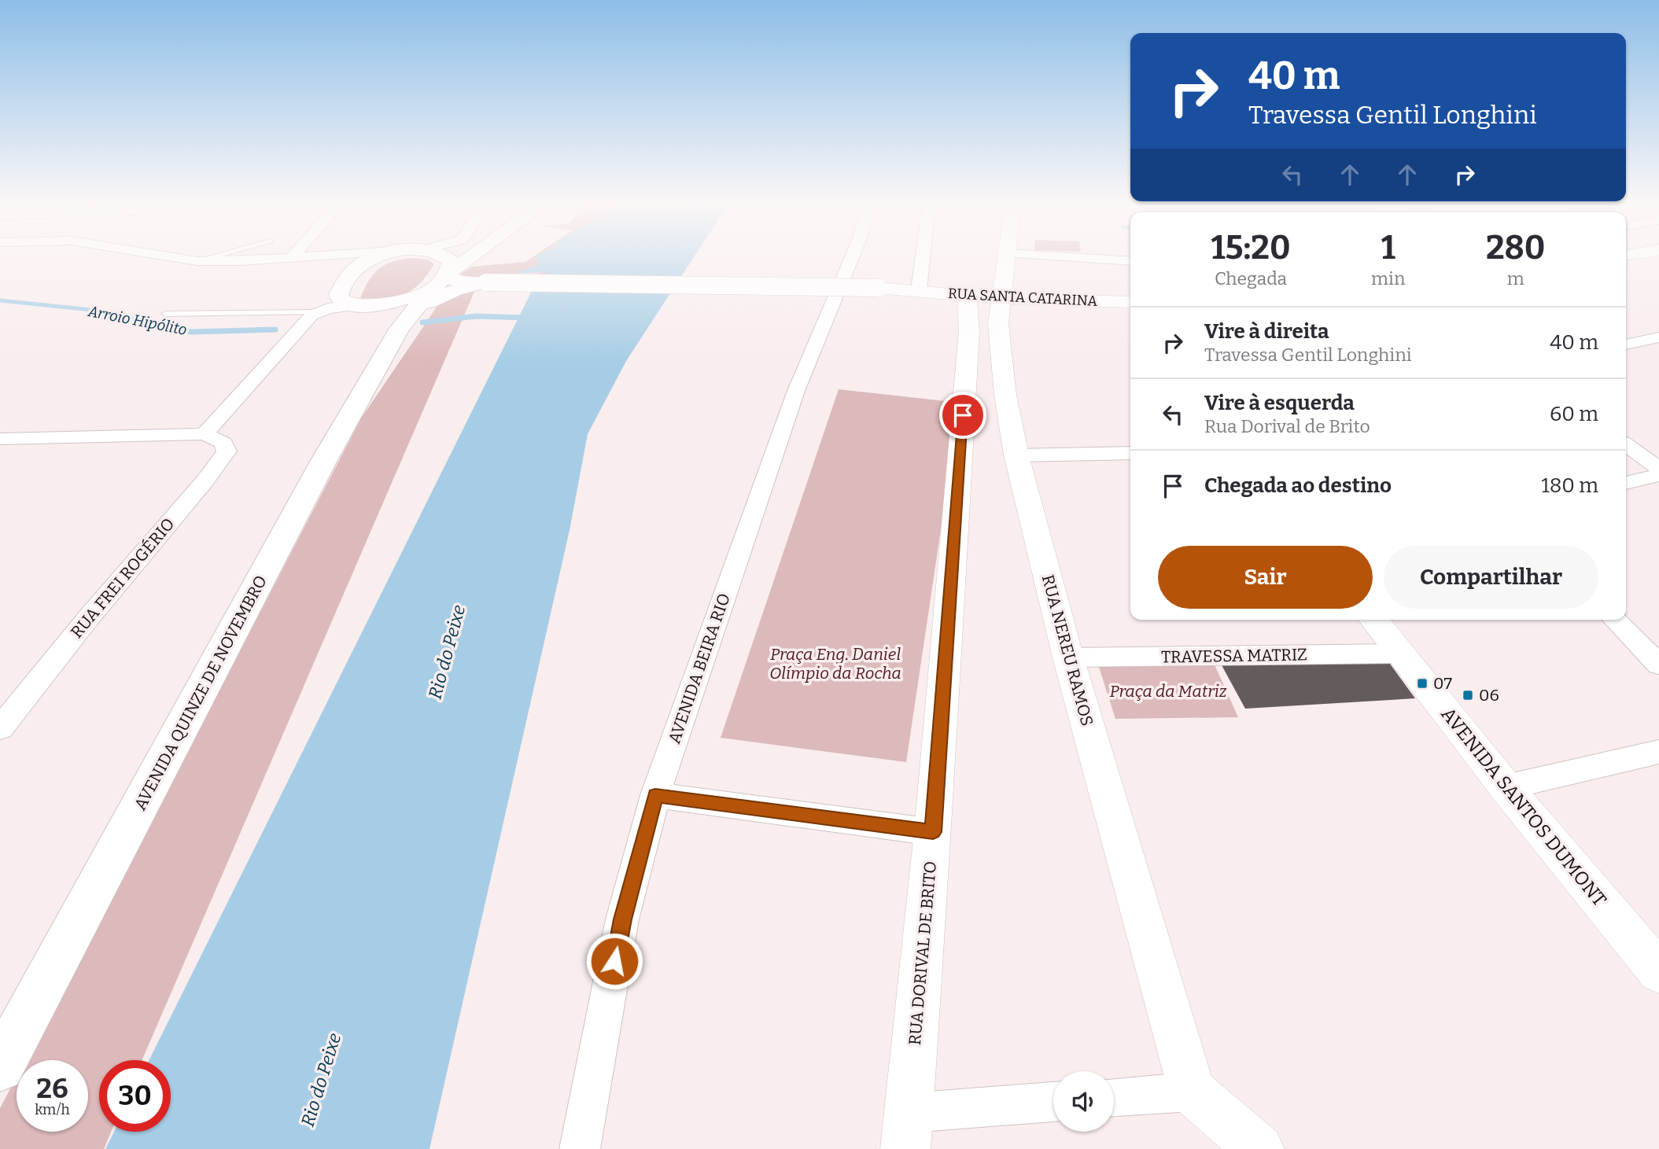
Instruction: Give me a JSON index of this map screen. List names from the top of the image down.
{
  "streets": {
    "main road": ["AVENIDA QUINZE DE NOVEMBRO"],
    "street": [
      "RUA SANTA CATARINA",
      "RUA FREI ROGÉRIO",
      "RUA NEREU RAMOS",
      "TRAVESSA MATRIZ",
      "AVENIDA BEIRA RIO",
      "AVENIDA SANTOS DUMONT",
      "RUA DORIVAL DE BRITO"
    ]
  },
  "crossings": [
    ["RUA SANTA CATARINA", "RUA NEREU RAMOS"],
    ["RUA SANTA CATARINA", "RUA DORIVAL DE BRITO"],
    ["RUA NEREU RAMOS", "TRAVESSA MATRIZ"],
    ["TRAVESSA MATRIZ", "AVENIDA SANTOS DUMONT"]
  ],
  "water": ["Arroio Hipólito", "Rio do Peixe"],
  "parks": ["Praça Eng. Daniel Olímpio da Rocha", "Praça da Matriz"],
  "places": {
    "transit": ["07", "06"]
  },
  "page": {
    "turn": ["40 m", "Travessa Gentil Longhini"],
    "eta": [
      "15:20",
      "Chegada",
      "1",
      "min",
      "280",
      "m"
    ],
    "list": [
      {
        "name": "Vire à direita",
        "note": "Travessa Gentil Longhini",
        "value": "40 m"
      },
      {
        "name": "Vire à esquerda",
        "note": "Rua Dorival de Brito",
        "value": "60 m"
      },
      {
        "name": "Chegada ao destino",
        "value": "180 m"
      }
    ],
    "buttons": ["Sair", "Compartilhar"],
    "speed": "26 km/h",
    "limit": "30"
  }
}
